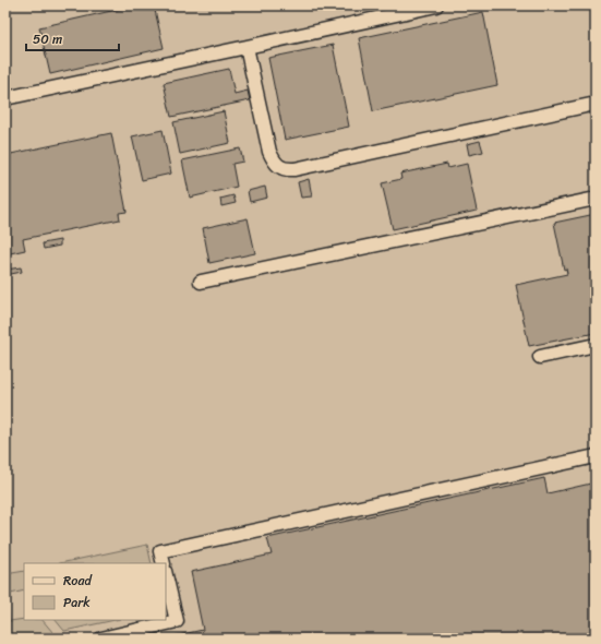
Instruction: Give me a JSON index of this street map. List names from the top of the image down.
{
  "legend": ["Road", "Park"],
  "scale_bar": "50 m"
}
